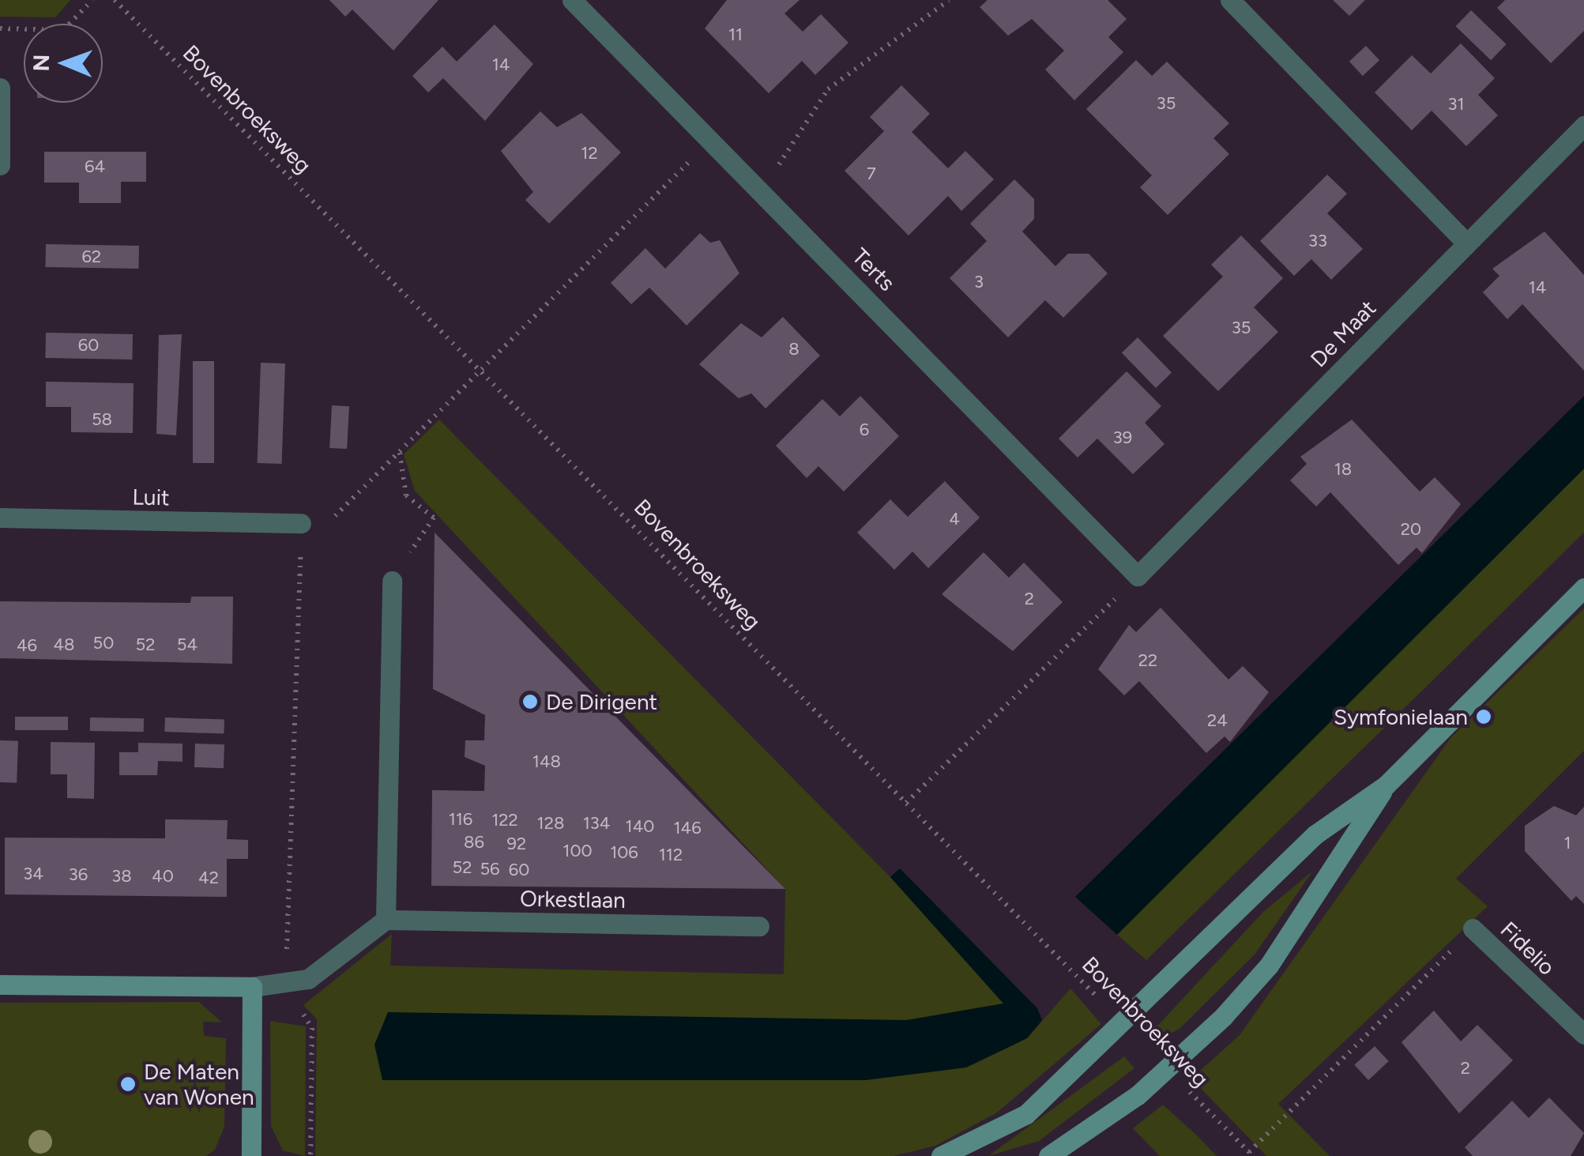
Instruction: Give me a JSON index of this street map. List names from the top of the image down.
{
  "streets": {
    "street": [
      "Terts",
      "De Maat",
      "Luit",
      "Orkestlaan",
      "Fidelio"
    ],
    "path": ["Bovenbroeksweg"]
  },
  "crossings": [
    ["Terts", "De Maat"]
  ],
  "places": ["De Dirigent", "Symfonielaan", "De Maten van Wonen"],
  "house_numbers": [
    "11",
    "14",
    "35",
    "31",
    "12",
    "64",
    "7",
    "33",
    "62",
    "3",
    "14",
    "35",
    "60",
    "8",
    "58",
    "6",
    "39",
    "18",
    "4",
    "20",
    "2",
    "50",
    "48",
    "52",
    "54",
    "46",
    "22",
    "24",
    "148",
    "116",
    "122",
    "128",
    "134",
    "140",
    "146",
    "86",
    "1",
    "92",
    "100",
    "106",
    "112",
    "52",
    "56",
    "60",
    "34",
    "36",
    "38",
    "40",
    "42",
    "2"
  ],
  "north": "left"
}
